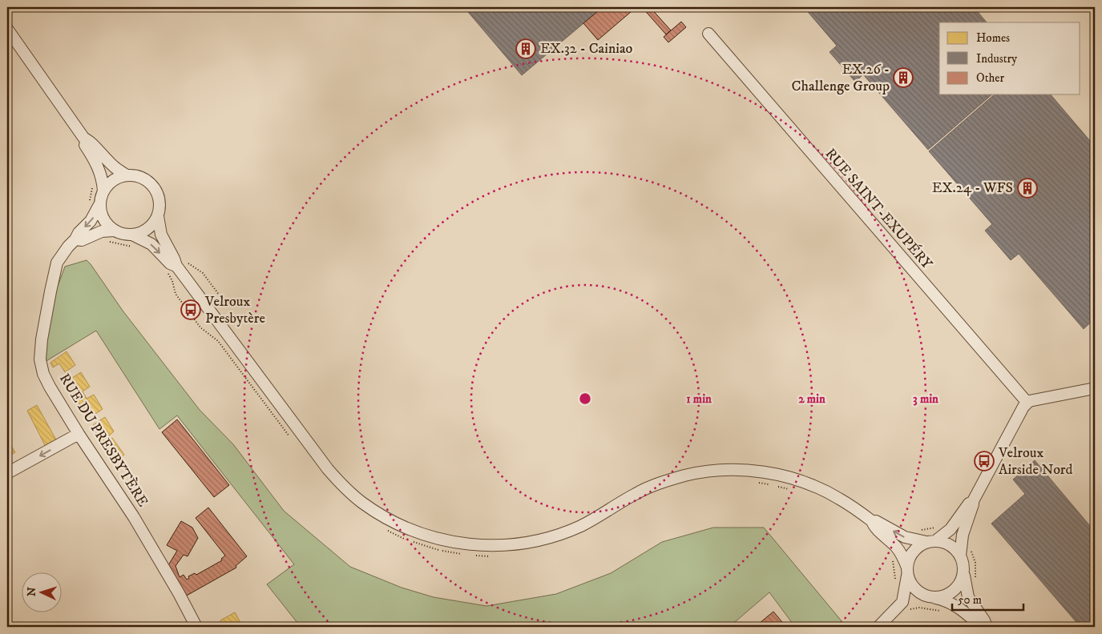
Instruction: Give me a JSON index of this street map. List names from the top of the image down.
{
  "streets": {
    "street": ["RUE SAINT-EXUPÉRY", "RUE DU PRESBYTÈRE"]
  },
  "places": {
    "building": ["EX.32 - Cainiao", "EX.26 - Challenge Group", "EX.24 - WFS"],
    "bus stop": ["Velroux Presbytère", "Velroux Airside Nord"]
  },
  "legend": ["Homes", "Industry", "Other"],
  "scale_bar": "50 m",
  "north": "left",
  "rings": ["1 min", "2 min", "3 min"]
}
